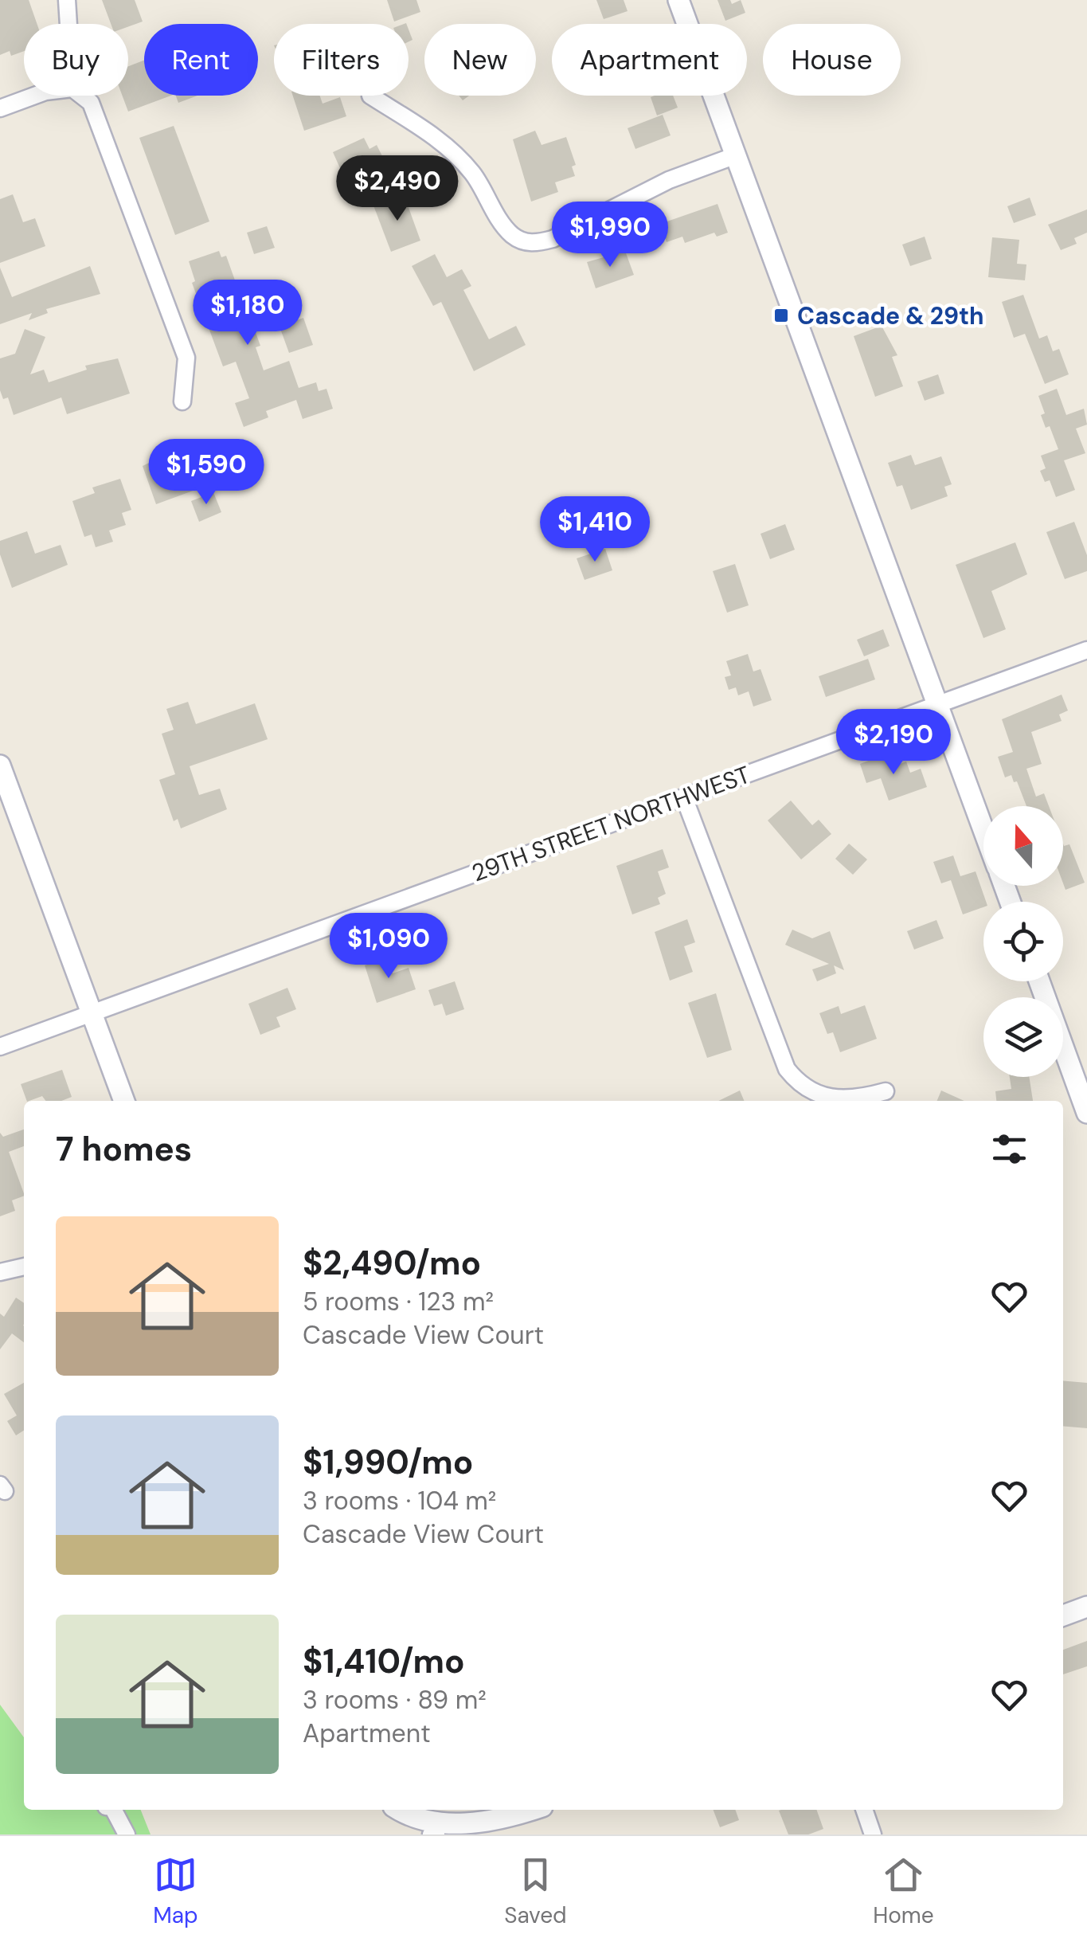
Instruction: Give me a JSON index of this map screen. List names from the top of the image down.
{
  "streets": {
    "street": ["29TH STREET NORTHWEST"]
  },
  "places": {
    "transit": ["Cascade & 29th"]
  },
  "north": "top",
  "page": {
    "chip": [
      "Buy",
      "Rent",
      "Filters",
      "New",
      "Apartment",
      "House"
    ],
    "price": [
      "$2,490",
      "$1,990",
      "$1,180",
      "$1,590",
      "$1,410",
      "$2,190",
      "$1,090"
    ],
    "heading": "7 homes",
    "list": [
      {
        "name": "$2,490/mo",
        "note": "5 rooms · 123 m² · Cascade View Court"
      },
      {
        "name": "$1,990/mo",
        "note": "3 rooms · 104 m² · Cascade View Court"
      },
      {
        "name": "$1,410/mo",
        "note": "3 rooms · 89 m² · Apartment"
      }
    ],
    "tabs": ["Map", "Saved", "Home"]
  }
}
